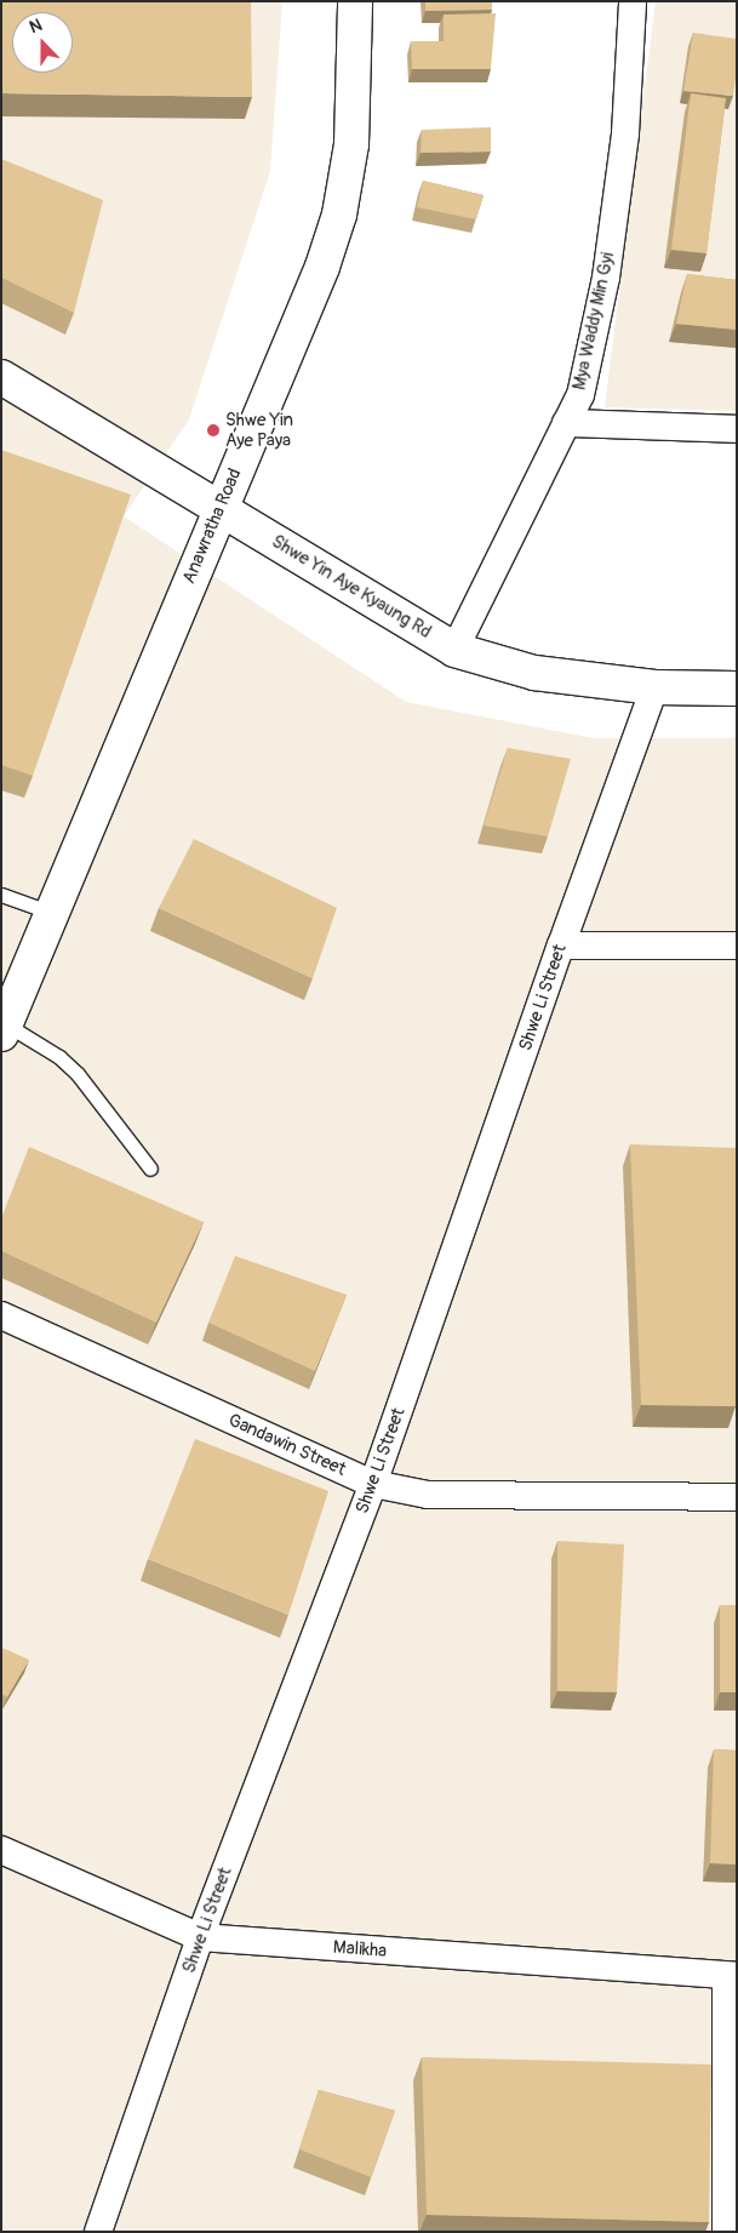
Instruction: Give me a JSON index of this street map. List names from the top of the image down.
{
  "streets": {
    "main road": ["Anawratha Road", "Shwe Yin Aye Kyaung Rd"],
    "street": [
      "Mya Waddy Min Gyi",
      "Shwe Li Street",
      "Gandawin Street",
      "Malikha"
    ]
  },
  "crossings": [
    ["Mya Waddy Min Gyi", "Shwe Yin Aye Kyaung Rd"],
    ["Anawratha Road", "Shwe Yin Aye Kyaung Rd"],
    ["Shwe Yin Aye Kyaung Rd", "Shwe Li Street"],
    ["Shwe Li Street", "Gandawin Street"],
    ["Shwe Li Street", "Malikha"]
  ],
  "places": ["Shwe Yin Aye Paya"],
  "north": "top"
}
